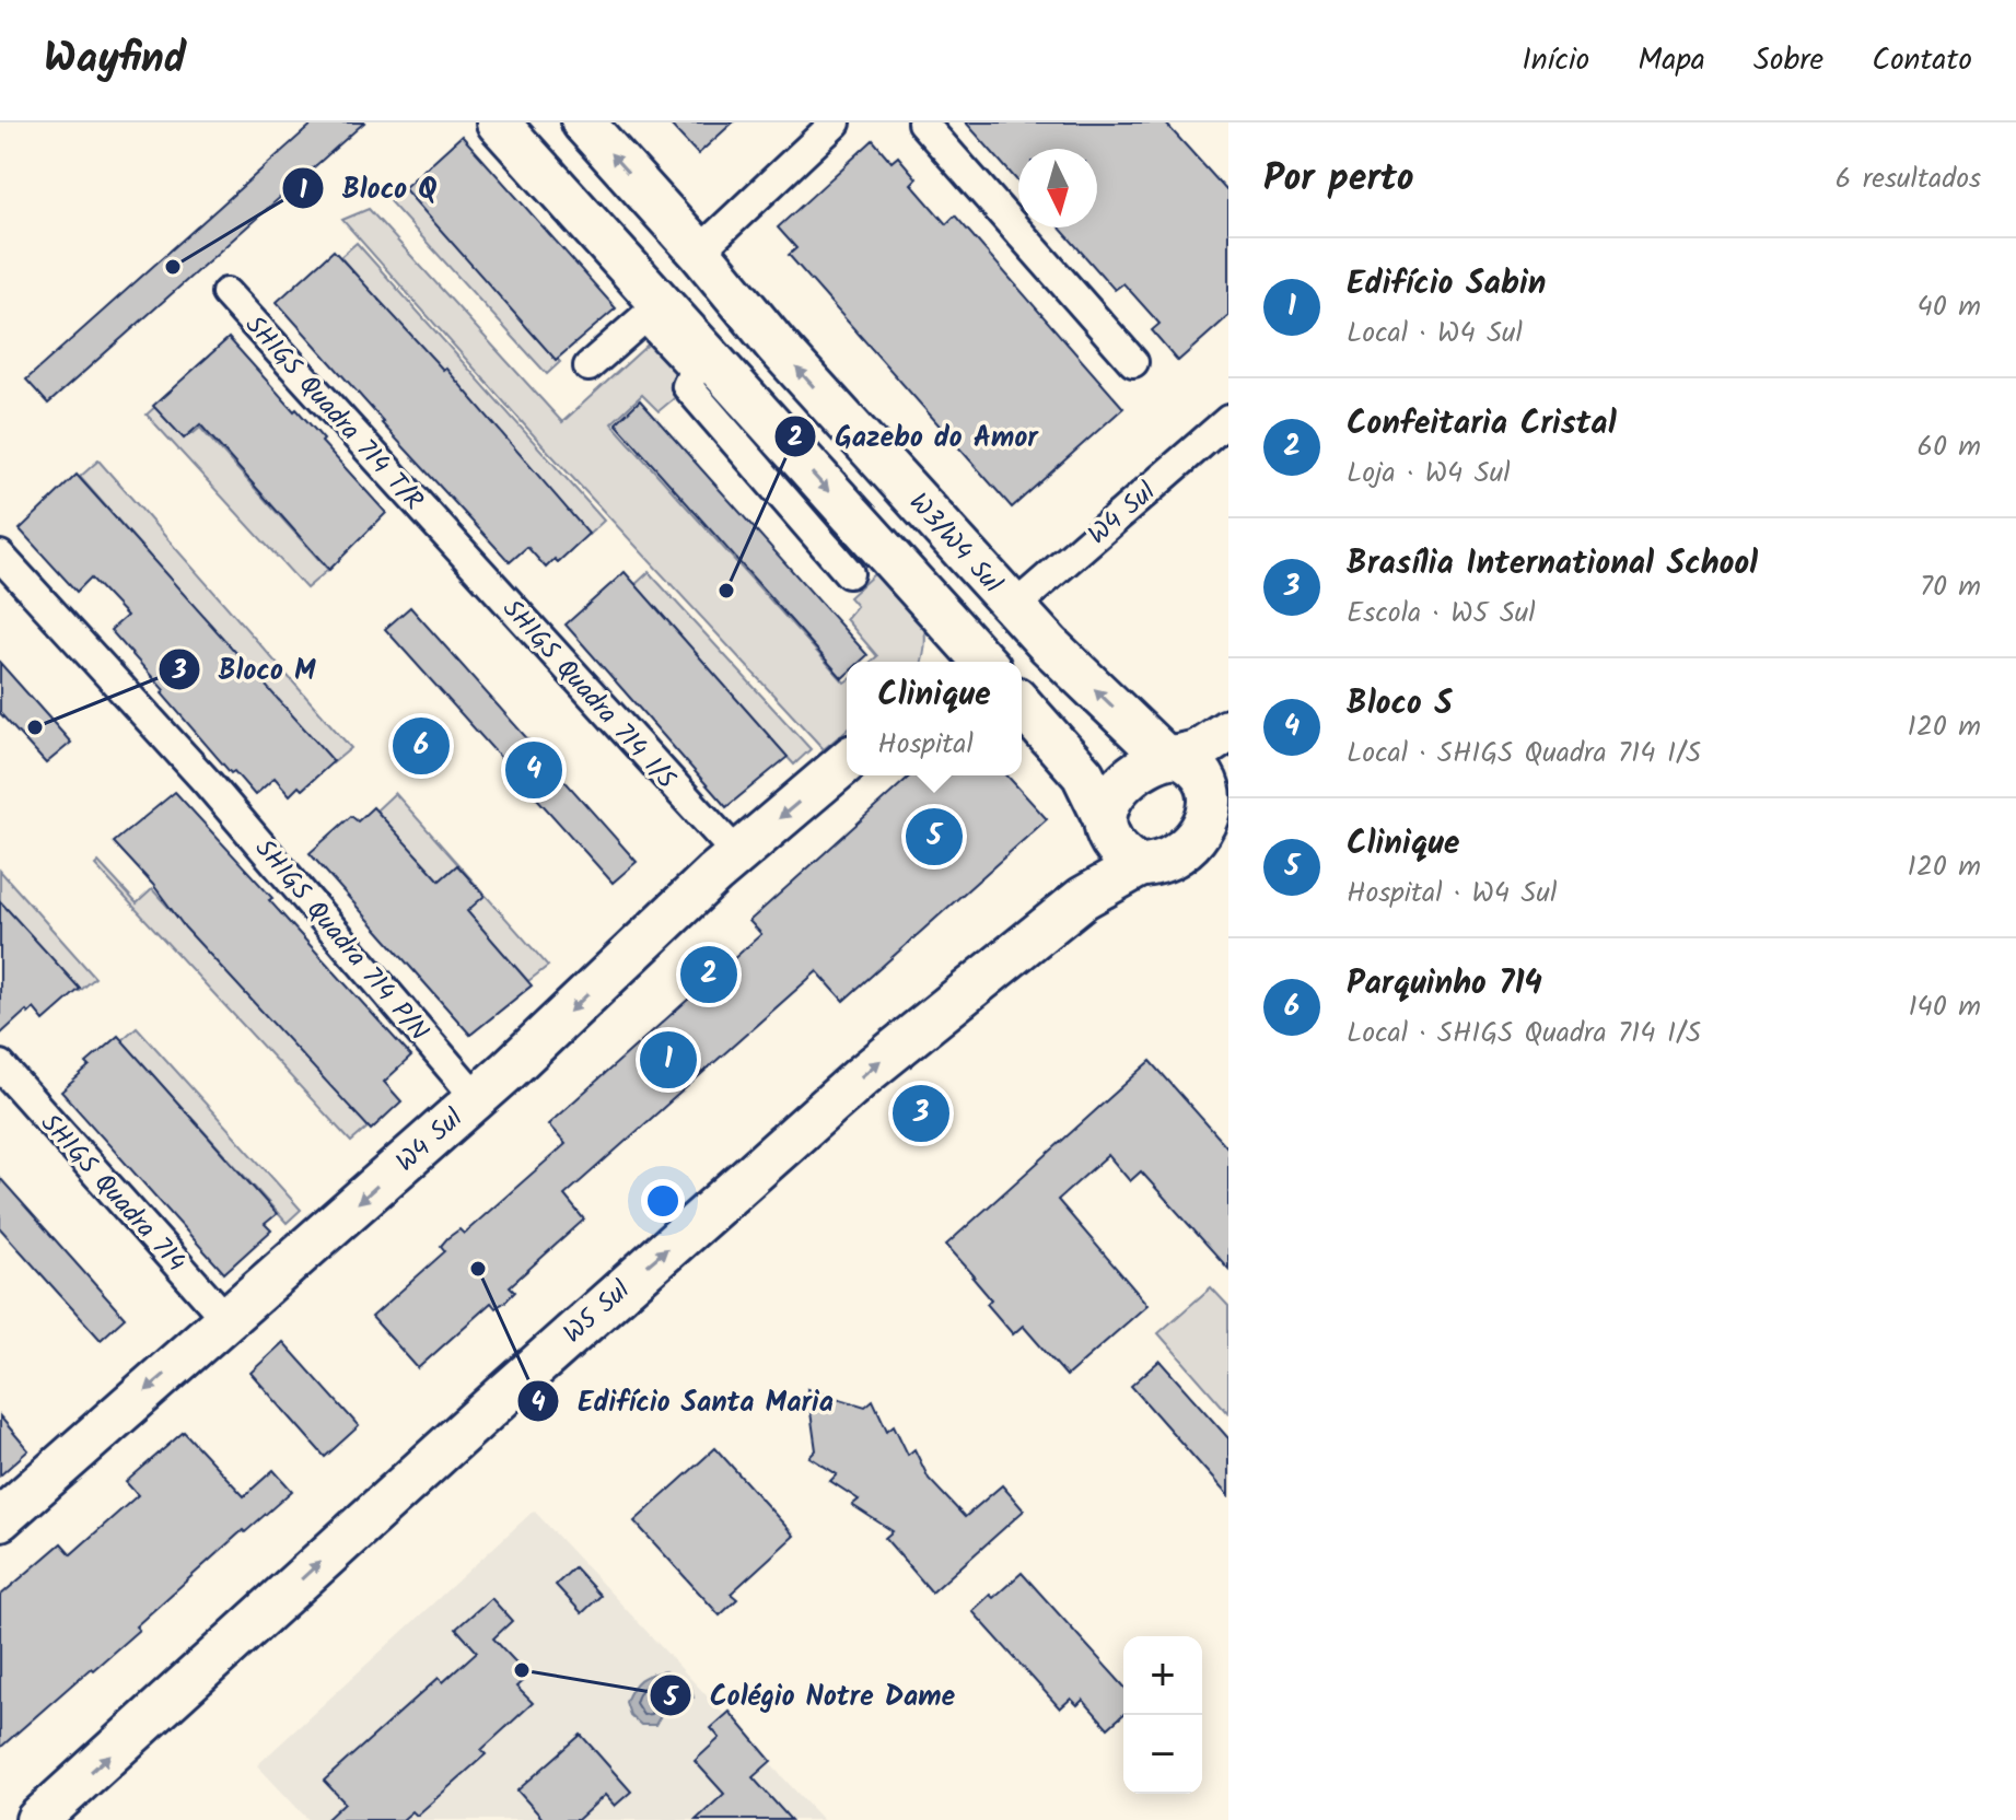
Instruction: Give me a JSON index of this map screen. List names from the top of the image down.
{
  "streets": {
    "main road": ["W4 Sul", "W3/W4 Sul", "W5 Sul"],
    "street": [
      "SHIGS Quadra 714 T/R",
      "SHIGS Quadra 714 I/S",
      "SHIGS Quadra 714 P/N",
      "SHIGS Quadra 714"
    ]
  },
  "crossings": [
    ["SHIGS Quadra 714 T/R", "SHIGS Quadra 714 I/S"],
    ["W4 Sul", "W3/W4 Sul"],
    ["W4 Sul", "SHIGS Quadra 714 I/S"],
    ["W4 Sul", "SHIGS Quadra 714 P/N"],
    ["W4 Sul", "SHIGS Quadra 714"],
    ["W3/W4 Sul", "W5 Sul"]
  ],
  "one_way": ["W4 Sul", "W5 Sul"],
  "places": [
    "Bloco Q",
    "Gazebo do Amor",
    "Bloco M",
    "Edifício Santa Maria",
    "Colégio Notre Dame"
  ],
  "north": "bottom",
  "page": {
    "header": "Wayfind",
    "nav": [
      "Início",
      "Mapa",
      "Sobre",
      "Contato"
    ],
    "heading": ["Por perto", "6 resultados"],
    "list": [
      {
        "mark": "1",
        "name": "Edifício Sabin",
        "note": "Local · W4 Sul",
        "value": "40 m"
      },
      {
        "mark": "2",
        "name": "Confeitaria Cristal",
        "note": "Loja · W4 Sul",
        "value": "60 m"
      },
      {
        "mark": "3",
        "name": "Brasília International School",
        "note": "Escola · W5 Sul",
        "value": "70 m"
      },
      {
        "mark": "4",
        "name": "Bloco S",
        "note": "Local · SHIGS Quadra 714 I/S",
        "value": "120 m"
      },
      {
        "mark": "5",
        "name": "Clinique",
        "note": "Hospital · W4 Sul",
        "value": "120 m"
      },
      {
        "mark": "6",
        "name": "Parquinho 714",
        "note": "Local · SHIGS Quadra 714 I/S",
        "value": "140 m"
      }
    ],
    "popup": ["Clinique", "Hospital"],
    "pins": [
      "6",
      "4",
      "5",
      "2",
      "1",
      "3"
    ],
    "map_buttons": ["+", "−"]
  }
}
